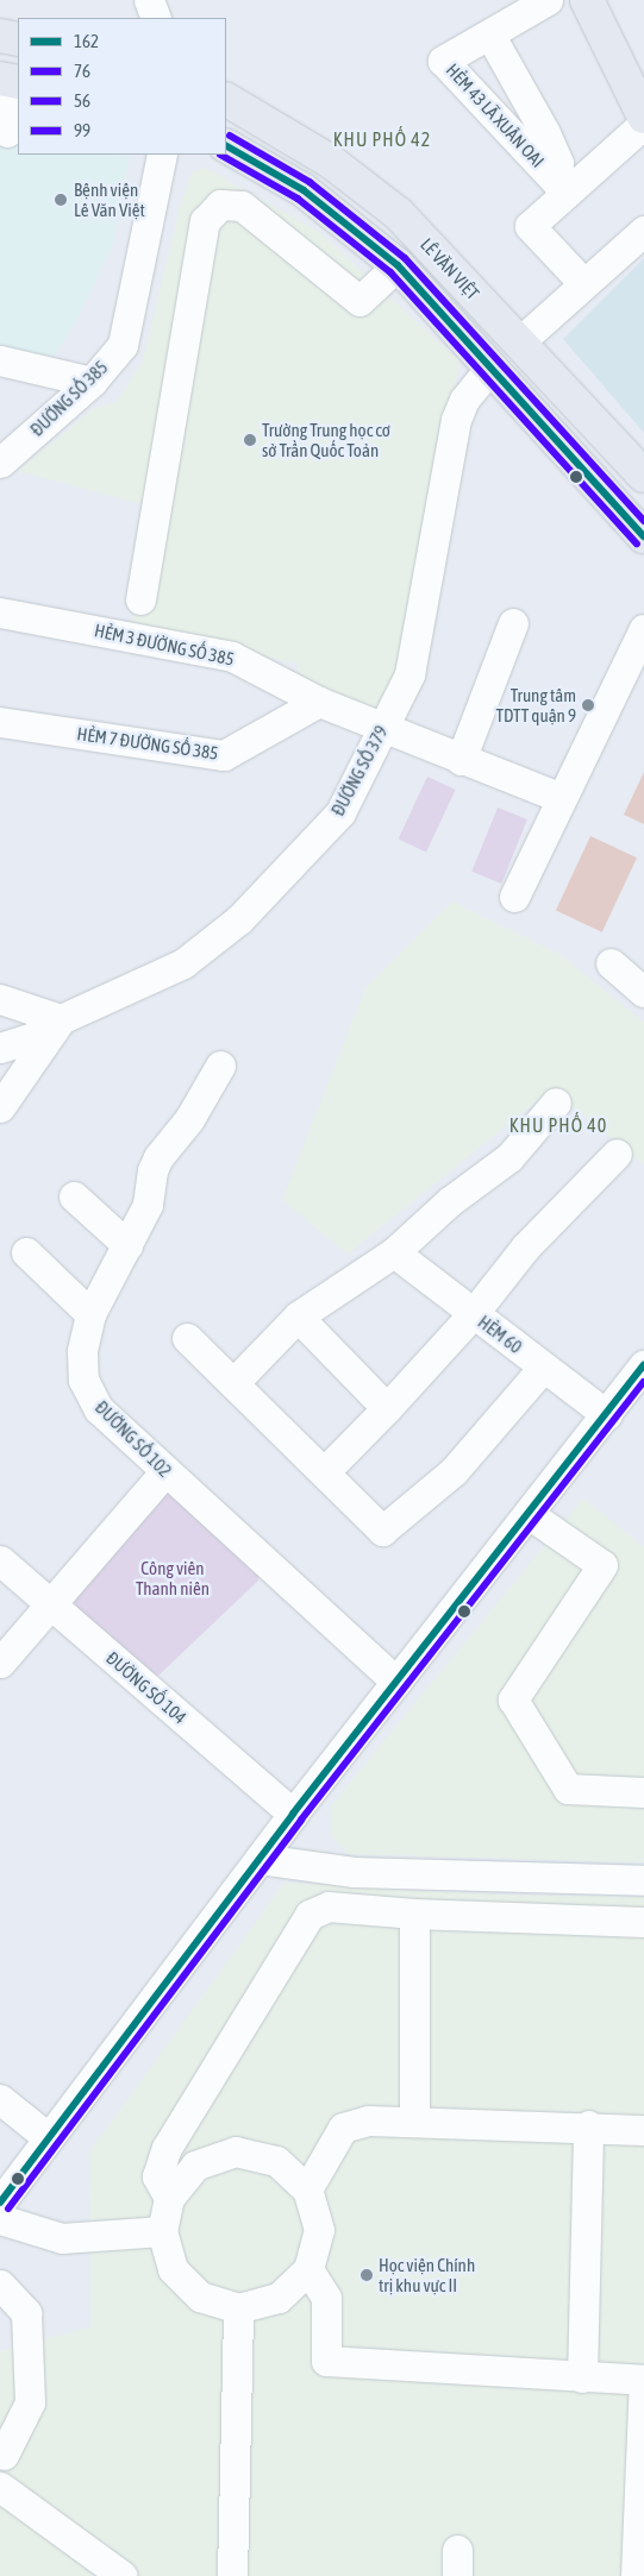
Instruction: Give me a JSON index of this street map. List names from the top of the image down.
{
  "streets": {
    "main road": ["LÊ VĂN VIỆT"],
    "street": [
      "HẺM 43 LÃ XUÂN OAI",
      "ĐƯỜNG SỐ 385",
      "HẺM 3 ĐƯỜNG SỐ 385",
      "HẺM 7 ĐƯỜNG SỐ 385",
      "ĐƯỜNG SỐ 379",
      "HẺM 60",
      "ĐƯỜNG SỐ 102",
      "ĐƯỜNG SỐ 104"
    ]
  },
  "crossings": [
    ["LÊ VĂN VIỆT", "ĐƯỜNG SỐ 379"],
    ["HẺM 3 ĐƯỜNG SỐ 385", "HẺM 7 ĐƯỜNG SỐ 385"],
    ["HẺM 3 ĐƯỜNG SỐ 385", "ĐƯỜNG SỐ 379"]
  ],
  "districts": ["KHU PHỐ 42", "KHU PHỐ 40"],
  "parks": ["Công viên Thanh niên"],
  "places": [
    "Bệnh viện Lê Văn Việt",
    "Trường Trung học cơ sở Trần Quốc Toản",
    "Trung tâm TDTT quận 9",
    "Học viện Chính trị khu vực II"
  ],
  "lines": [
    "transit line 99",
    "transit line 162",
    "transit line 56",
    "transit line 76"
  ],
  "legend": [
    "162",
    "76",
    "56",
    "99"
  ]
}
